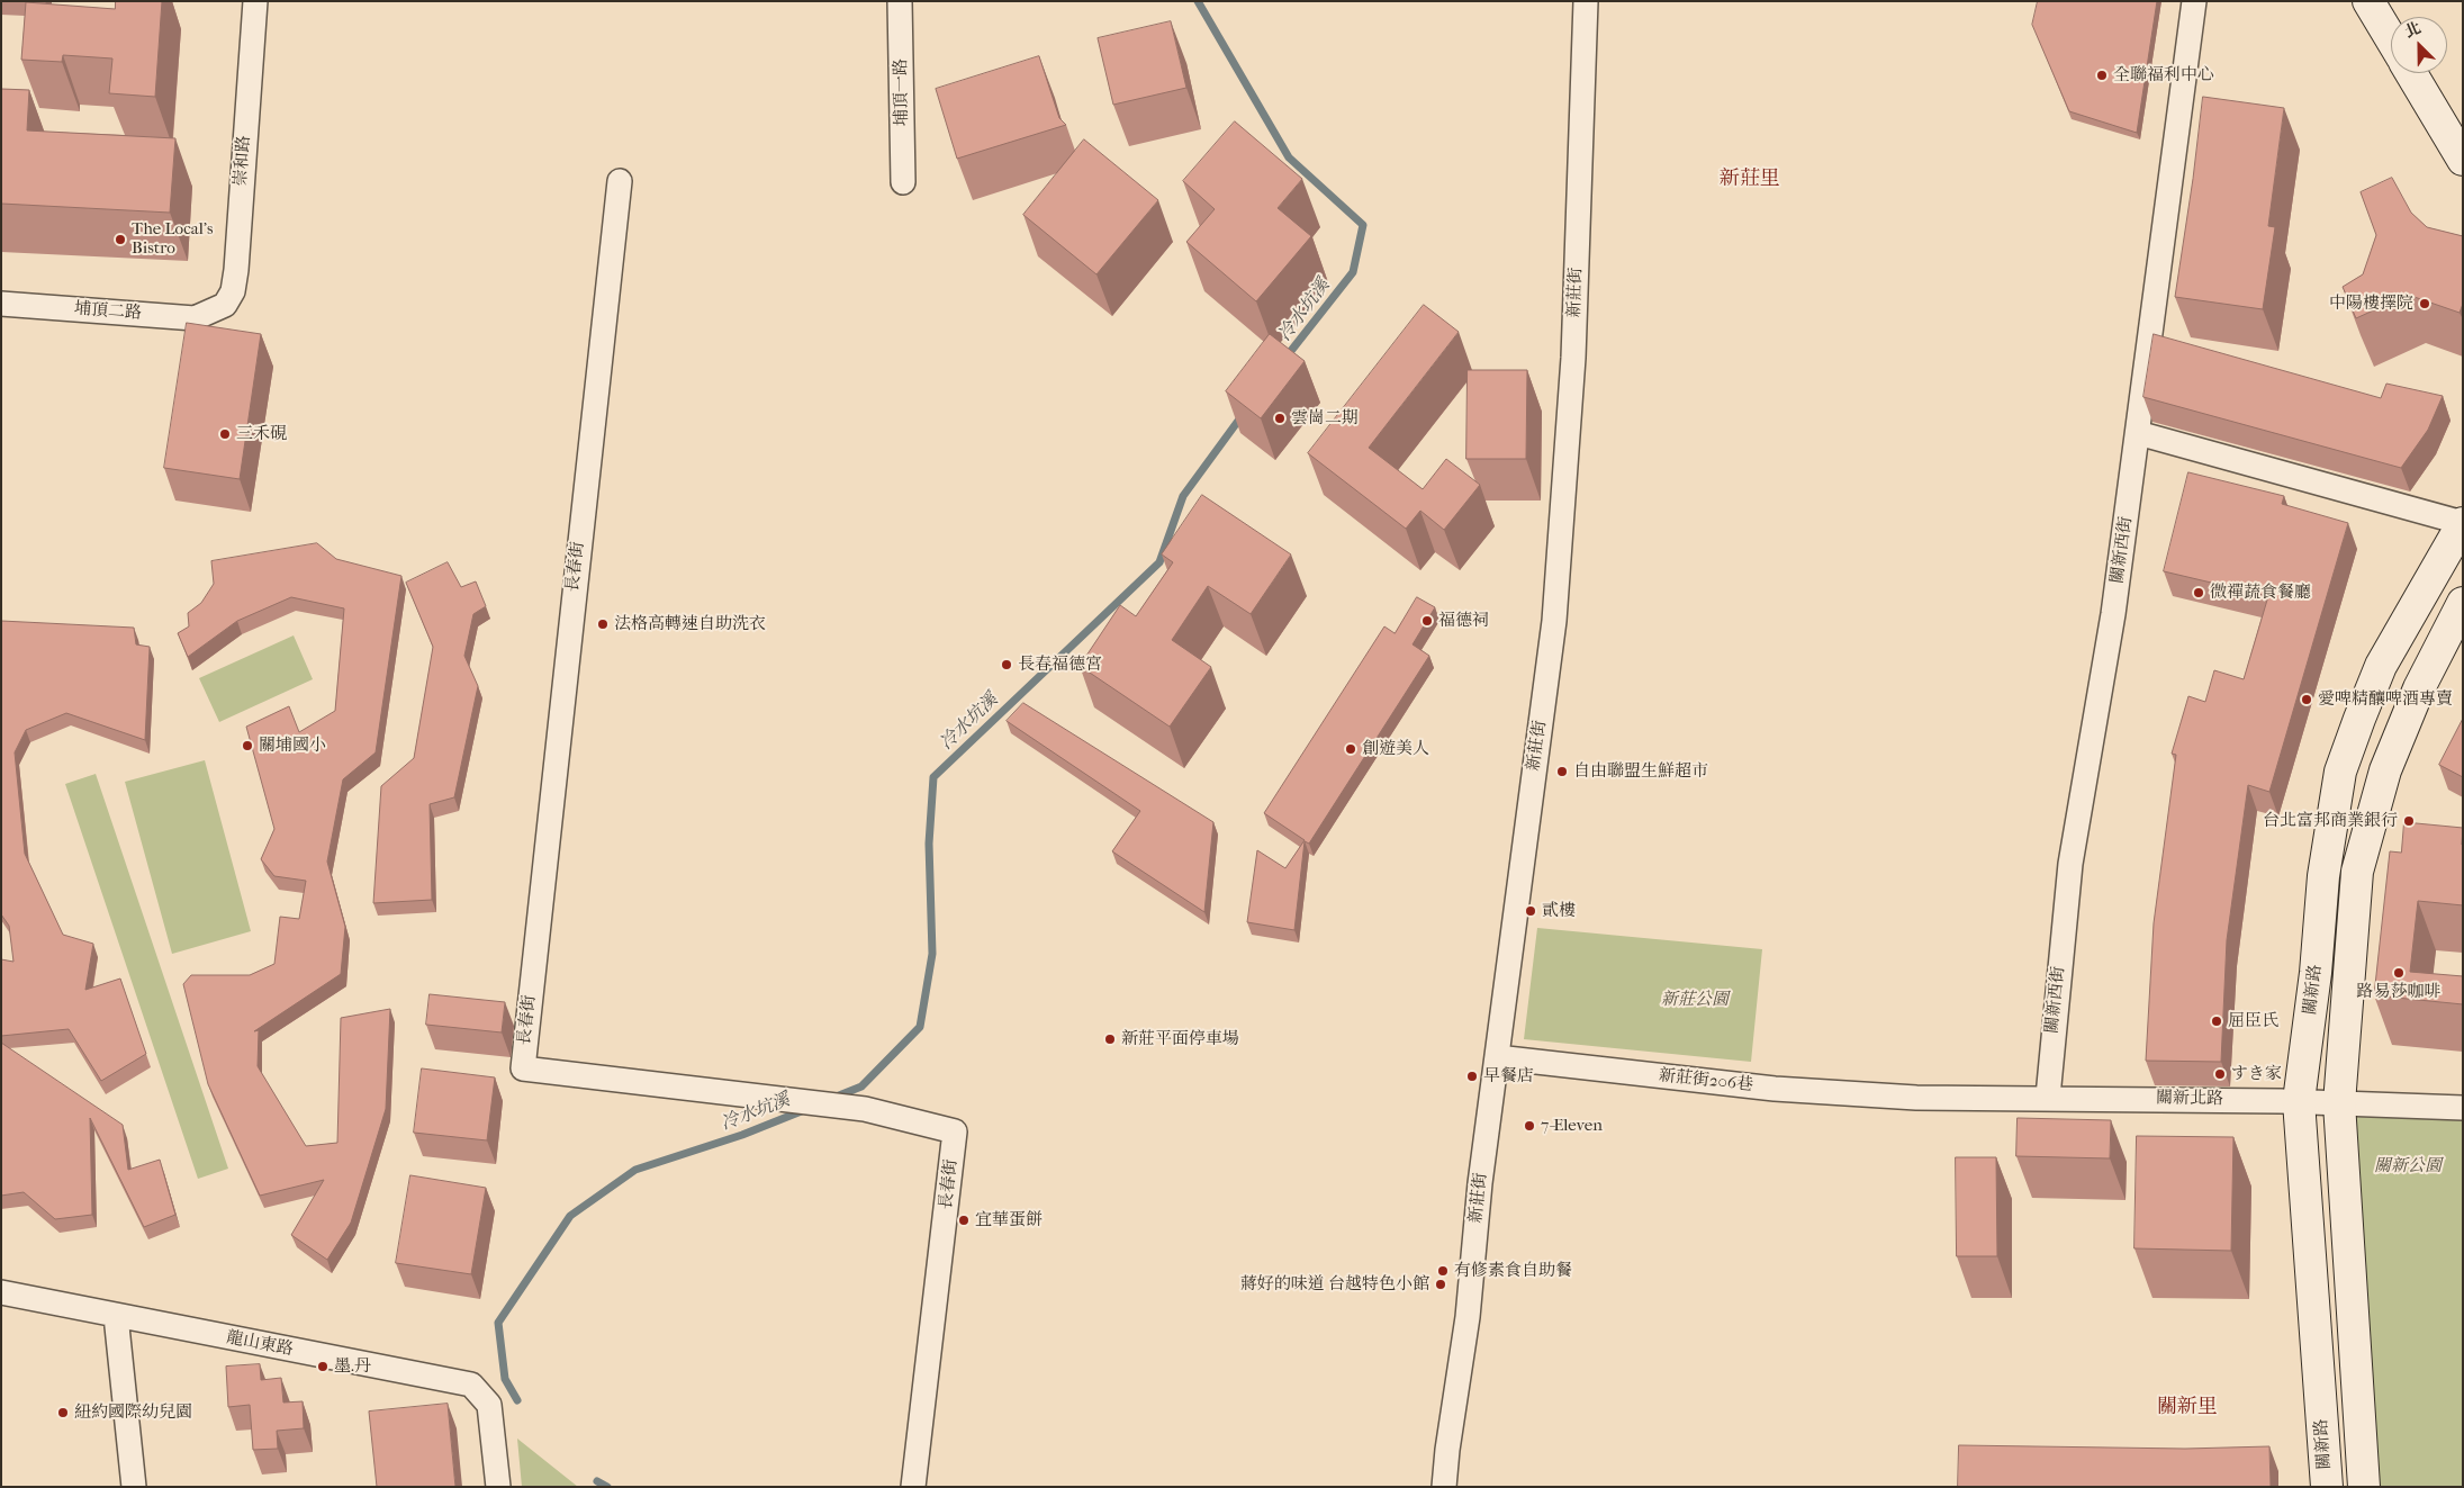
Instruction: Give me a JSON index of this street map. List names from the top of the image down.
{
  "streets": {
    "street": [
      "埔頂一路",
      "崇和路",
      "新莊街",
      "埔頂二路",
      "關新西街",
      "長春街",
      "關新路",
      "新莊街206巷",
      "關新北路",
      "龍山東路"
    ]
  },
  "crossings": [
    ["崇和路", "埔頂二路"],
    ["新莊街", "新莊街206巷"],
    ["關新西街", "關新北路"],
    ["關新路", "關新北路"],
    ["新莊街206巷", "關新北路"]
  ],
  "districts": ["新莊里", "關新里"],
  "water": ["冷水坑溪"],
  "parks": ["新莊公園", "關新公園"],
  "places": [
    "全聯福利中心",
    "The Local's Bistro",
    "中陽樓擇院",
    "雲崗二期",
    "三禾硯",
    "微禪蔬食餐廳",
    "福德祠",
    "法格高轉速自助洗衣",
    "長春福德宮",
    "愛啤精釀啤酒專賣",
    "關埔國小",
    "創遊美人",
    "自由聯盟生鮮超市",
    "台北富邦商業銀行",
    "貳樓",
    "路易莎咖啡",
    "屈臣氏",
    "新莊平面停車場",
    "すき家",
    "早餐店",
    "7-Eleven",
    "宜華蛋餅",
    "有修素食自助餐",
    "蔣好的味道 台越特色小館",
    "墨.丹",
    "紐約國際幼兒園"
  ],
  "north": "top left"
}
